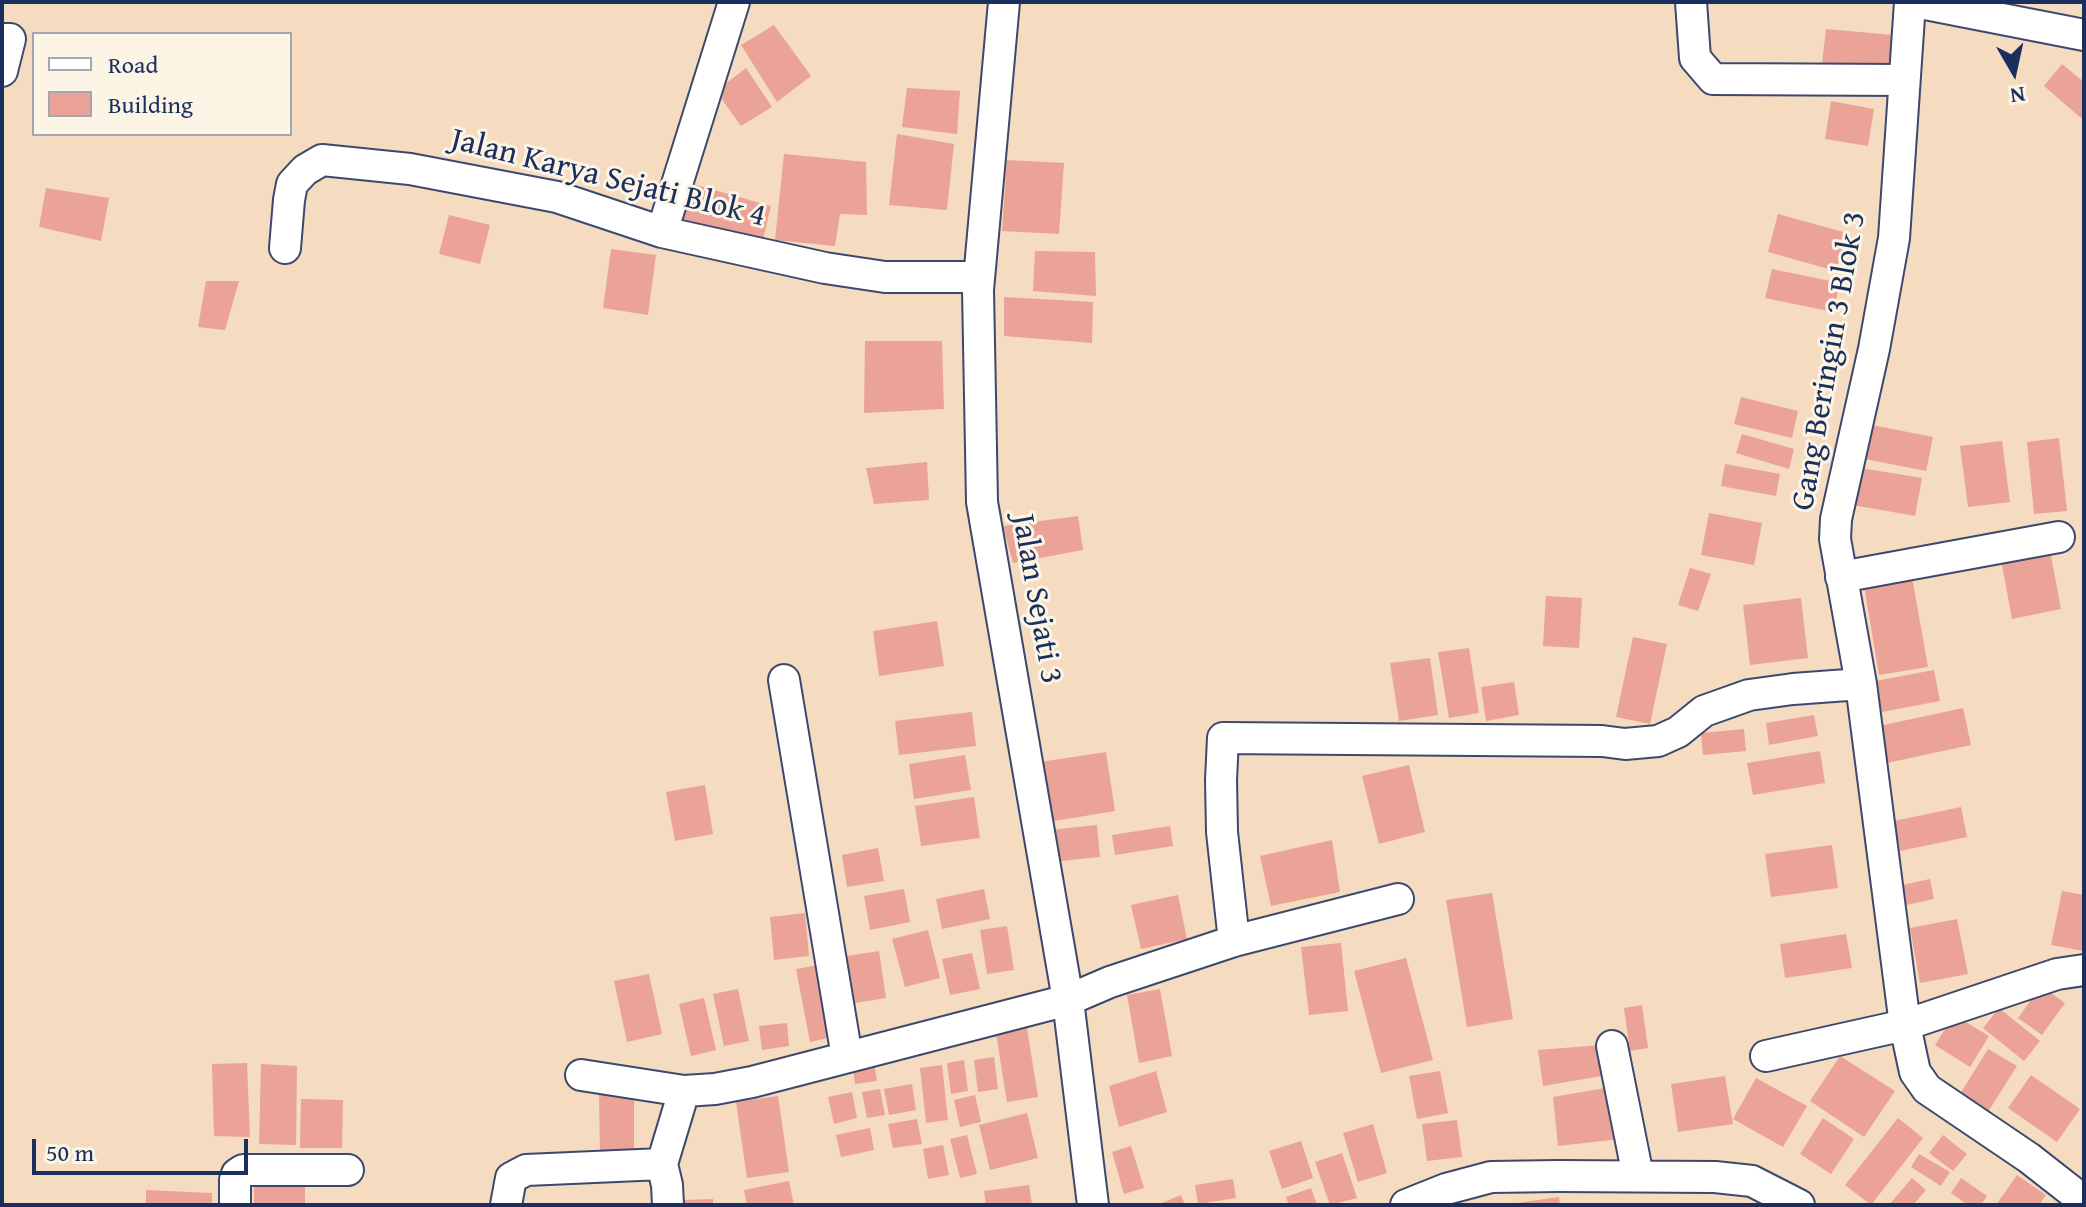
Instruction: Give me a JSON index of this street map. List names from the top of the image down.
{
  "streets": {
    "street": ["Jalan Karya Sejati Blok 4", "Gang Beringin 3 Blok 3", "Jalan Sejati 3"]
  },
  "crossings": [
    ["Jalan Karya Sejati Blok 4", "Jalan Sejati 3"]
  ],
  "legend": ["Road", "Building"],
  "scale_bar": "50 m",
  "north": "bottom"
}
